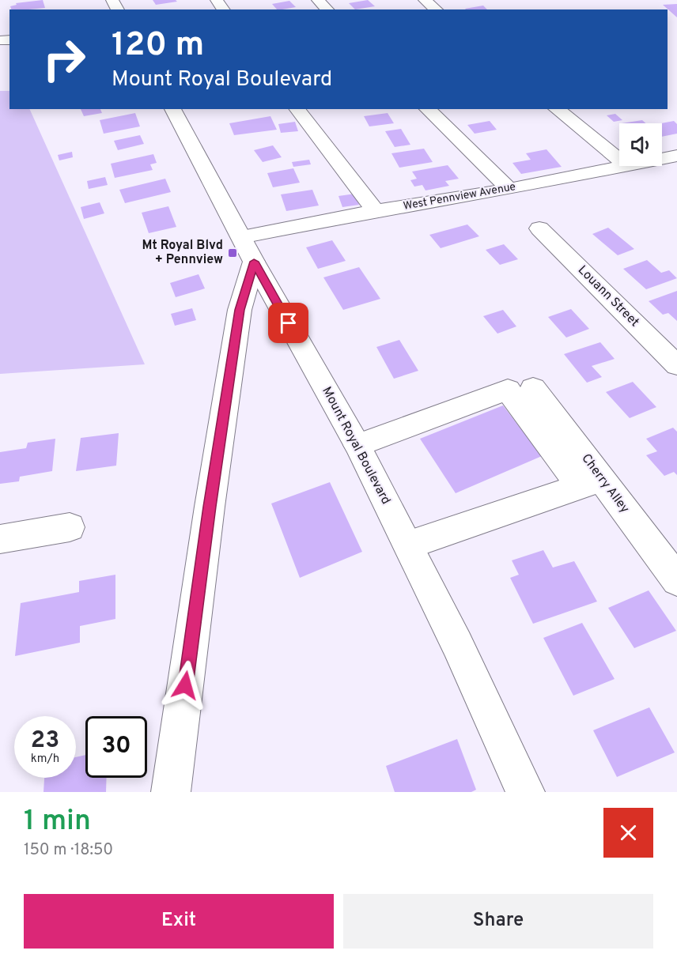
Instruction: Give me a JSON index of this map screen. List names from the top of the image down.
{
  "streets": {
    "street": [
      "West Pennview Avenue",
      "Louann Street",
      "Mount Royal Boulevard",
      "Cherry Alley"
    ]
  },
  "crossings": [
    ["West Pennview Avenue", "Mount Royal Boulevard"]
  ],
  "places": {
    "transit": ["Mt Royal Blvd + Pennview"]
  },
  "page": {
    "turn": ["120 m", "Mount Royal Boulevard"],
    "speed": "23 km/h",
    "limit": "30",
    "heading": ["1 min", "150 m · 18:50"],
    "buttons": ["Exit", "Share"]
  }
}
